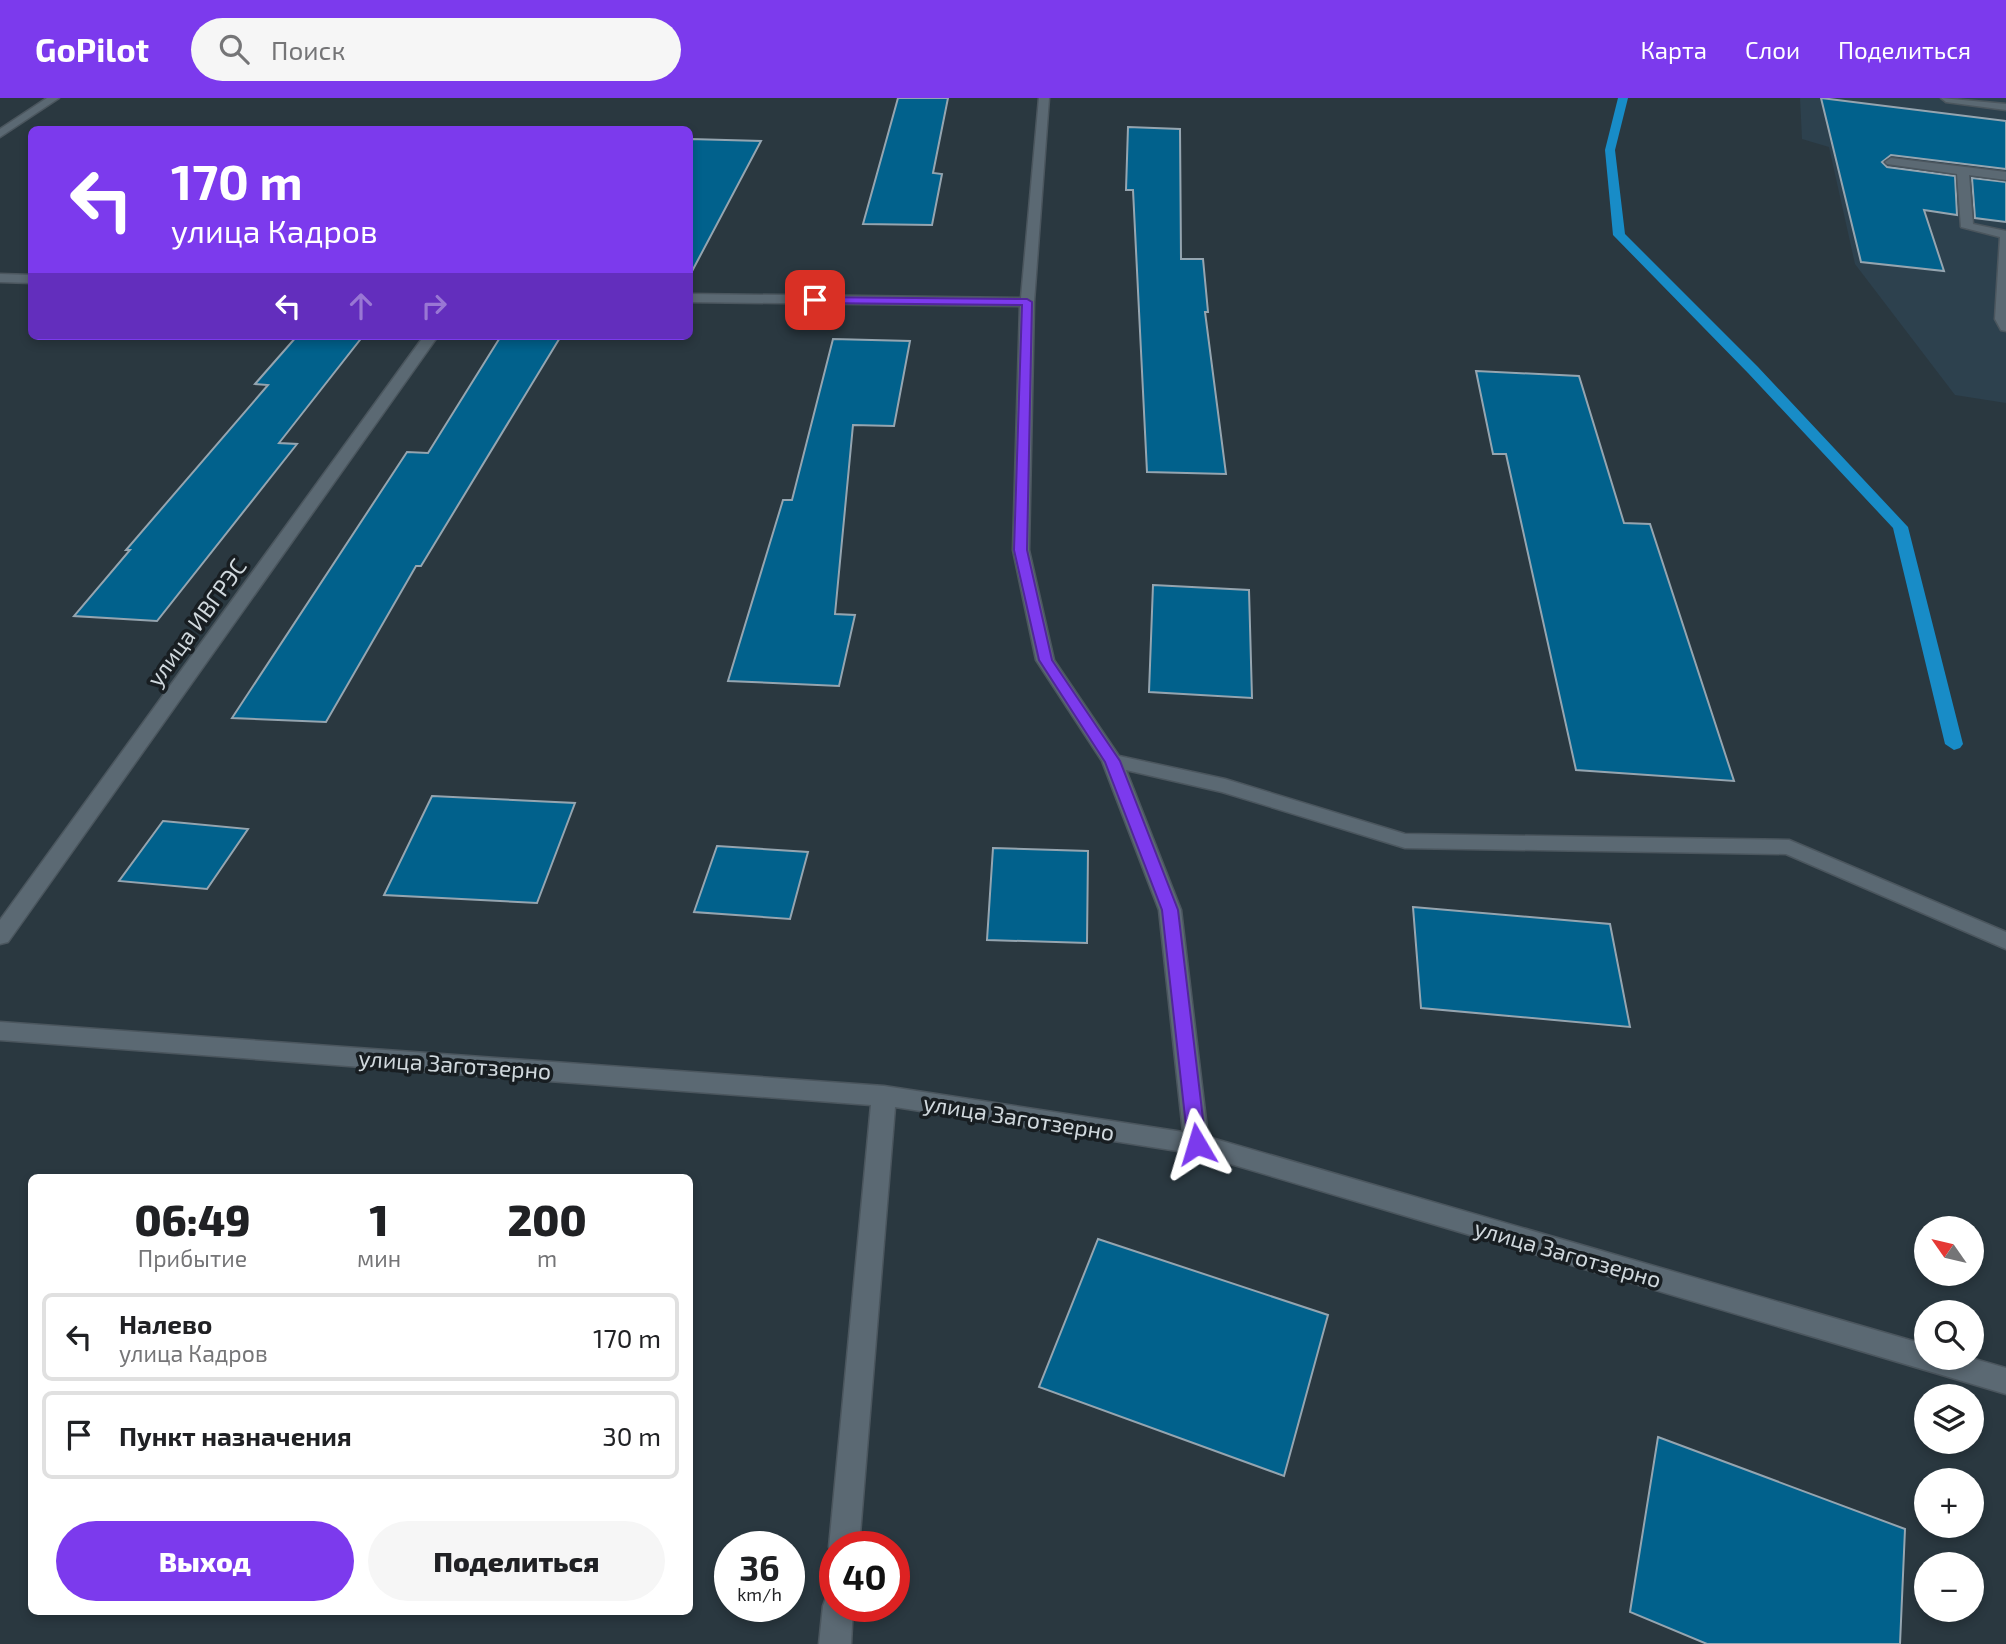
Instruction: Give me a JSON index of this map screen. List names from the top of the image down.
{
  "streets": {
    "street": ["улица ИВГРЭС", "улица Заготзерно"]
  },
  "north": "top left",
  "page": {
    "header": "GoPilot",
    "search": "Поиск",
    "nav": ["Карта", "Слои", "Поделиться"],
    "turn": ["170 m", "улица Кадров"],
    "eta": [
      "06:49",
      "Прибытие",
      "1",
      "мин",
      "200",
      "m"
    ],
    "map_buttons": ["+", "−"],
    "list": [
      {
        "name": "Налево",
        "note": "улица Кадров",
        "value": "170 m"
      },
      {
        "name": "Пункт назначения",
        "value": "30 m"
      }
    ],
    "buttons": ["Выход", "Поделиться"],
    "speed": "36 km/h",
    "limit": "40"
  }
}
